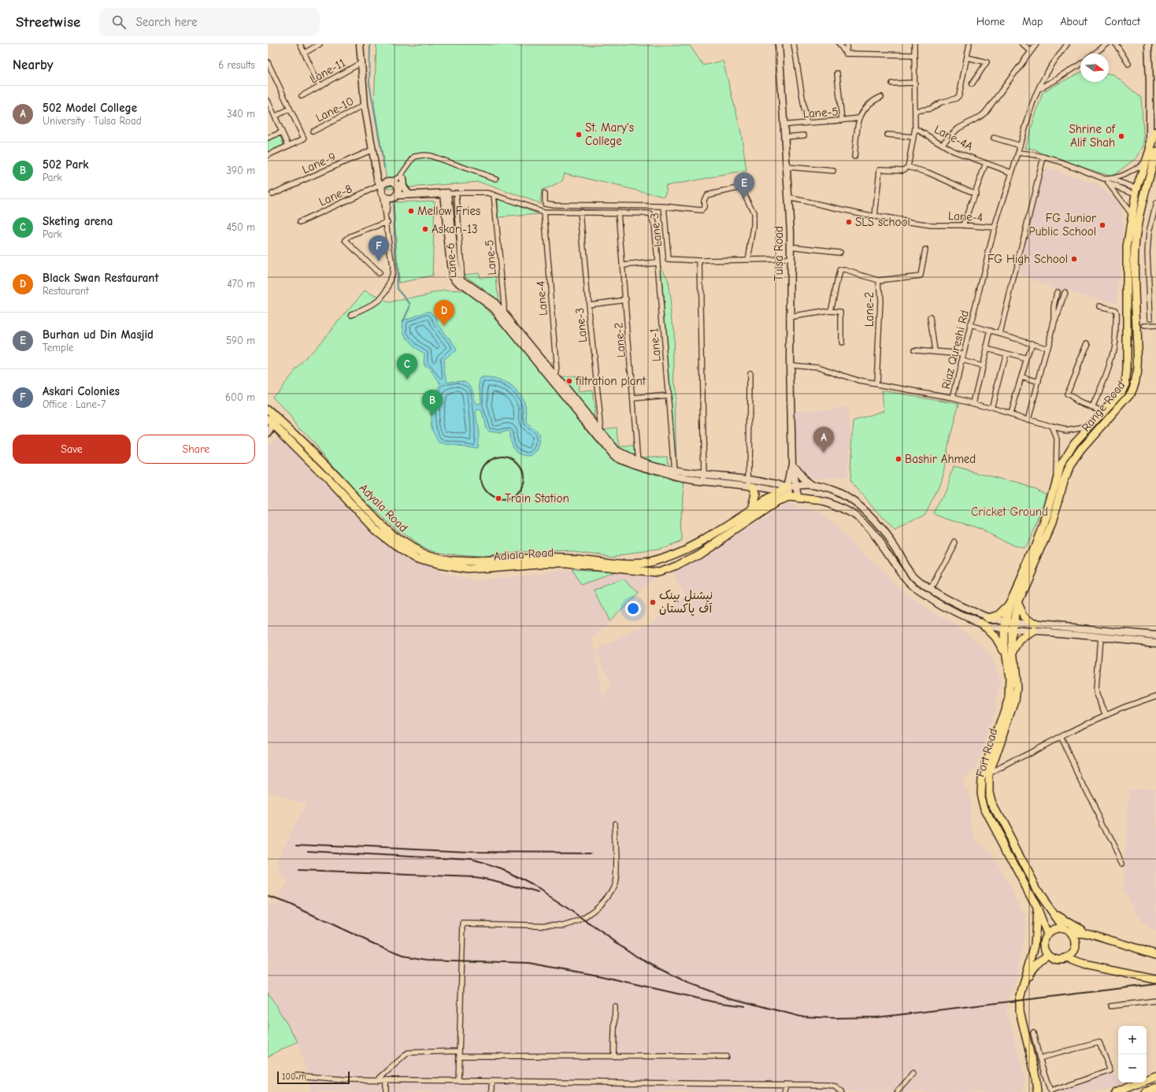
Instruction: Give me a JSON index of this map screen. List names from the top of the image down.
{
  "streets": {
    "main road": [
      "Tulsa Road",
      "Range Road",
      "Adyala Road",
      "Adiala Road",
      "Fort Road"
    ],
    "street": [
      "Lane-11",
      "Lane-10",
      "Lane-5",
      "Lane-4A",
      "Lane-9",
      "Lane-8",
      "Lane-4",
      "Lane 3",
      "Lane-6",
      "Lane-2",
      "Lane-3",
      "Lane-1",
      "Riaz Qureshi Rd"
    ]
  },
  "crossings": [
    ["Lane-5", "Tulsa Road"],
    ["Lane-4A", "Lane-4"],
    ["Lane-4", "Tulsa Road"],
    ["Lane-4", "Riaz Qureshi Rd"],
    ["Lane 3", "Tulsa Road"],
    ["Tulsa Road", "Adiala Road"],
    ["Lane-2", "Lane-1"],
    ["Range Road", "Fort Road"],
    ["Adyala Road", "Adiala Road"]
  ],
  "parks": ["Cricket Ground"],
  "places": [
    "St. Mary's College",
    "Shrine of Alif Shah",
    "Mellow Fries",
    "SLS school",
    "FG Junior Public School",
    "Askari-13",
    "FG High School",
    "filtration plant",
    "Bashir Ahmed",
    "Train Station",
    "نیشنل بینک آف پاکستان"
  ],
  "scale_bar": "100 m",
  "north": "right",
  "page": {
    "header": "Streetwise",
    "search": "Search here",
    "nav": [
      "Home",
      "Map",
      "About",
      "Contact"
    ],
    "heading": ["Nearby", "6 results"],
    "list": [
      {
        "mark": "A",
        "name": "502 Model College",
        "note": "University · Tulsa Road",
        "value": "340 m"
      },
      {
        "mark": "B",
        "name": "502 Park",
        "note": "Park",
        "value": "390 m"
      },
      {
        "mark": "C",
        "name": "Sketing arena",
        "note": "Park",
        "value": "450 m"
      },
      {
        "mark": "D",
        "name": "Black Swan Restaurant",
        "note": "Restaurant",
        "value": "470 m"
      },
      {
        "mark": "E",
        "name": "Burhan ud Din Masjid",
        "note": "Temple",
        "value": "590 m"
      },
      {
        "mark": "F",
        "name": "Askari Colonies",
        "note": "Office · Lane-7",
        "value": "600 m"
      }
    ],
    "pins": [
      "E",
      "F",
      "D",
      "C",
      "B",
      "A"
    ],
    "buttons": ["Save", "Share"],
    "map_buttons": ["+", "−"],
    "scale": "100 m"
  }
}
